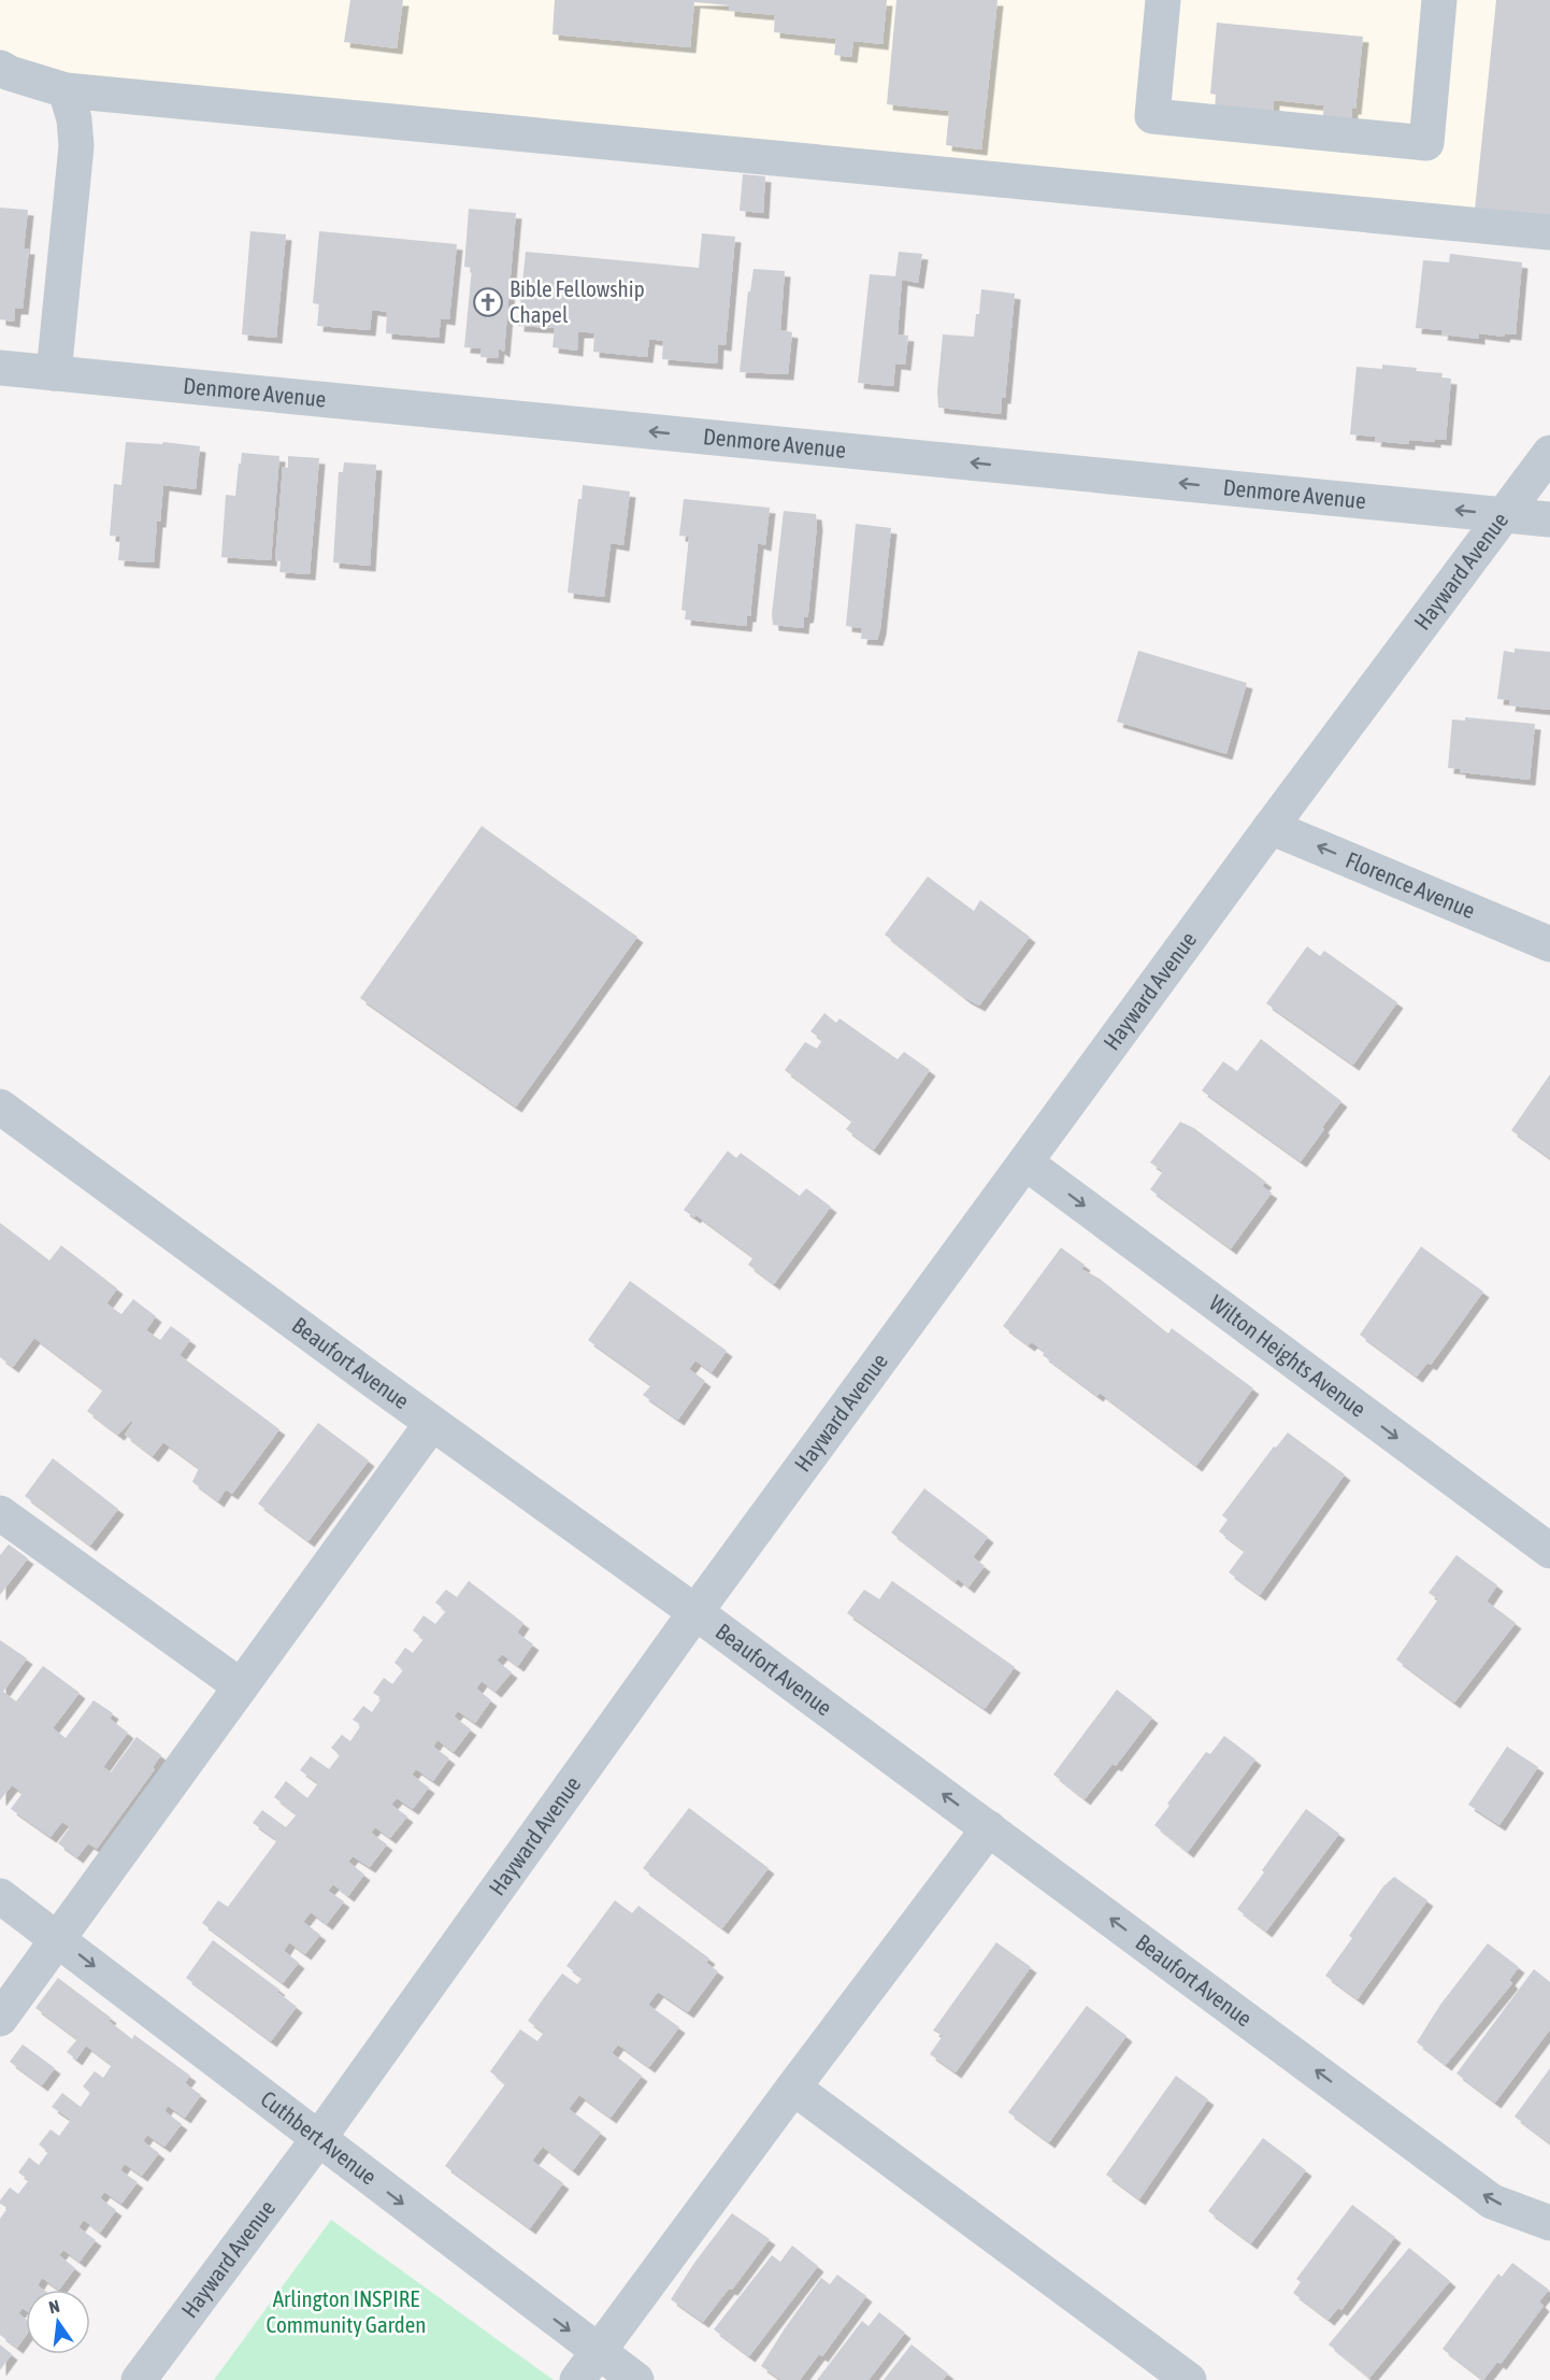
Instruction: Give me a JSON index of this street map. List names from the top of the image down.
{
  "streets": {
    "street": [
      "Denmore Avenue",
      "Hayward Avenue",
      "Florence Avenue",
      "Wilton Heights Avenue",
      "Beaufort Avenue",
      "Cuthbert Avenue"
    ]
  },
  "crossings": [
    ["Denmore Avenue", "Hayward Avenue"],
    ["Hayward Avenue", "Florence Avenue"],
    ["Hayward Avenue", "Wilton Heights Avenue"],
    ["Hayward Avenue", "Beaufort Avenue"],
    ["Hayward Avenue", "Cuthbert Avenue"]
  ],
  "one_way": [
    "Florence Avenue",
    "Wilton Heights Avenue",
    "Beaufort Avenue",
    "Cuthbert Avenue"
  ],
  "parks": ["Arlington INSPIRE Community Garden"],
  "places": {
    "church": ["Bible Fellowship Chapel"]
  },
  "north": "top"
}
